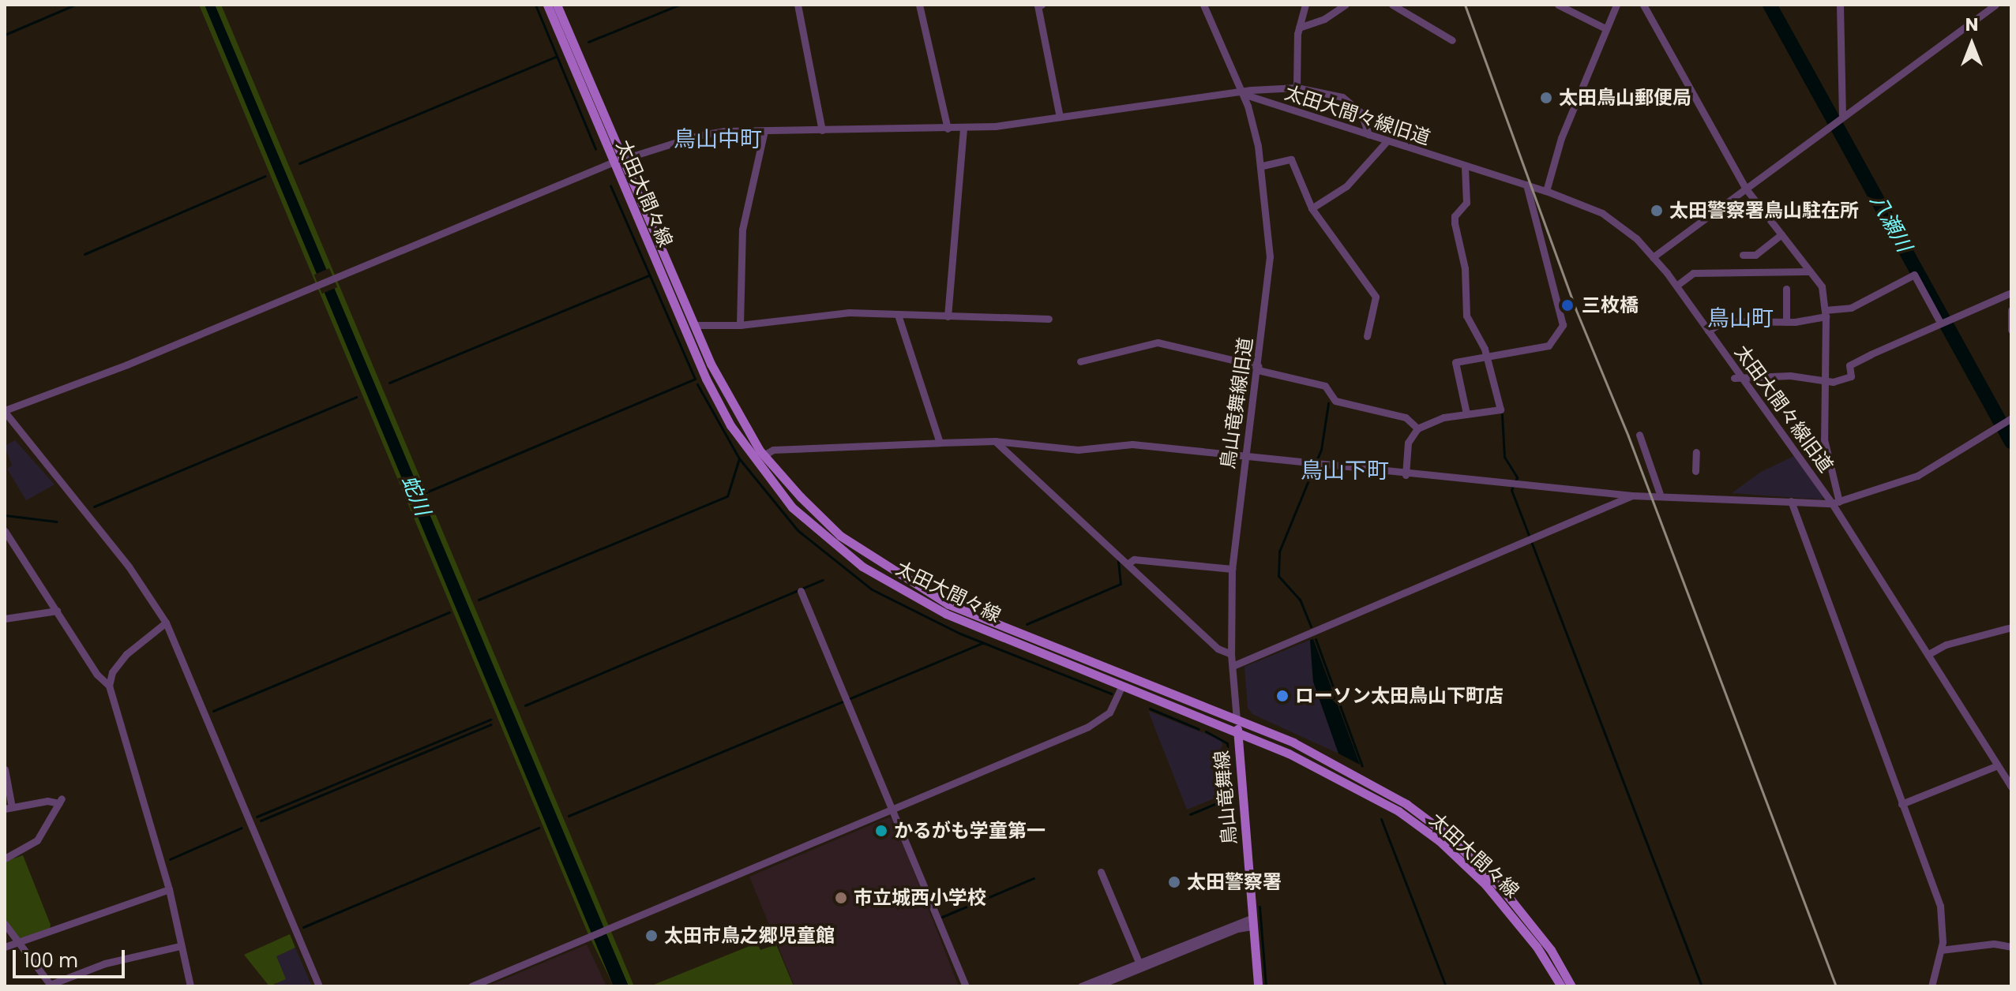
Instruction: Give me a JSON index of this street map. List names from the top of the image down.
{
  "streets": {
    "main road": ["太田大間々線", "鳥山竜舞線"],
    "street": ["太田大間々線旧道", "鳥山竜舞線旧道"]
  },
  "crossings": [
    ["太田大間々線旧道", "鳥山竜舞線旧道"],
    ["太田大間々線", "鳥山竜舞線旧道"],
    ["太田大間々線", "鳥山竜舞線"],
    ["鳥山竜舞線旧道", "鳥山竜舞線"]
  ],
  "districts": ["鳥山中町", "鳥山町", "鳥山下町"],
  "water": ["八瀬川", "蛇川"],
  "places": [
    "太田鳥山郵便局",
    "太田警察署鳥山駐在所",
    "三枚橋",
    "ローソン太田鳥山下町店",
    "かるがも学童第一",
    "太田警察署",
    "市立城西小学校",
    "太田市鳥之郷児童館"
  ],
  "scale_bar": "100 m",
  "north": "top"
}
